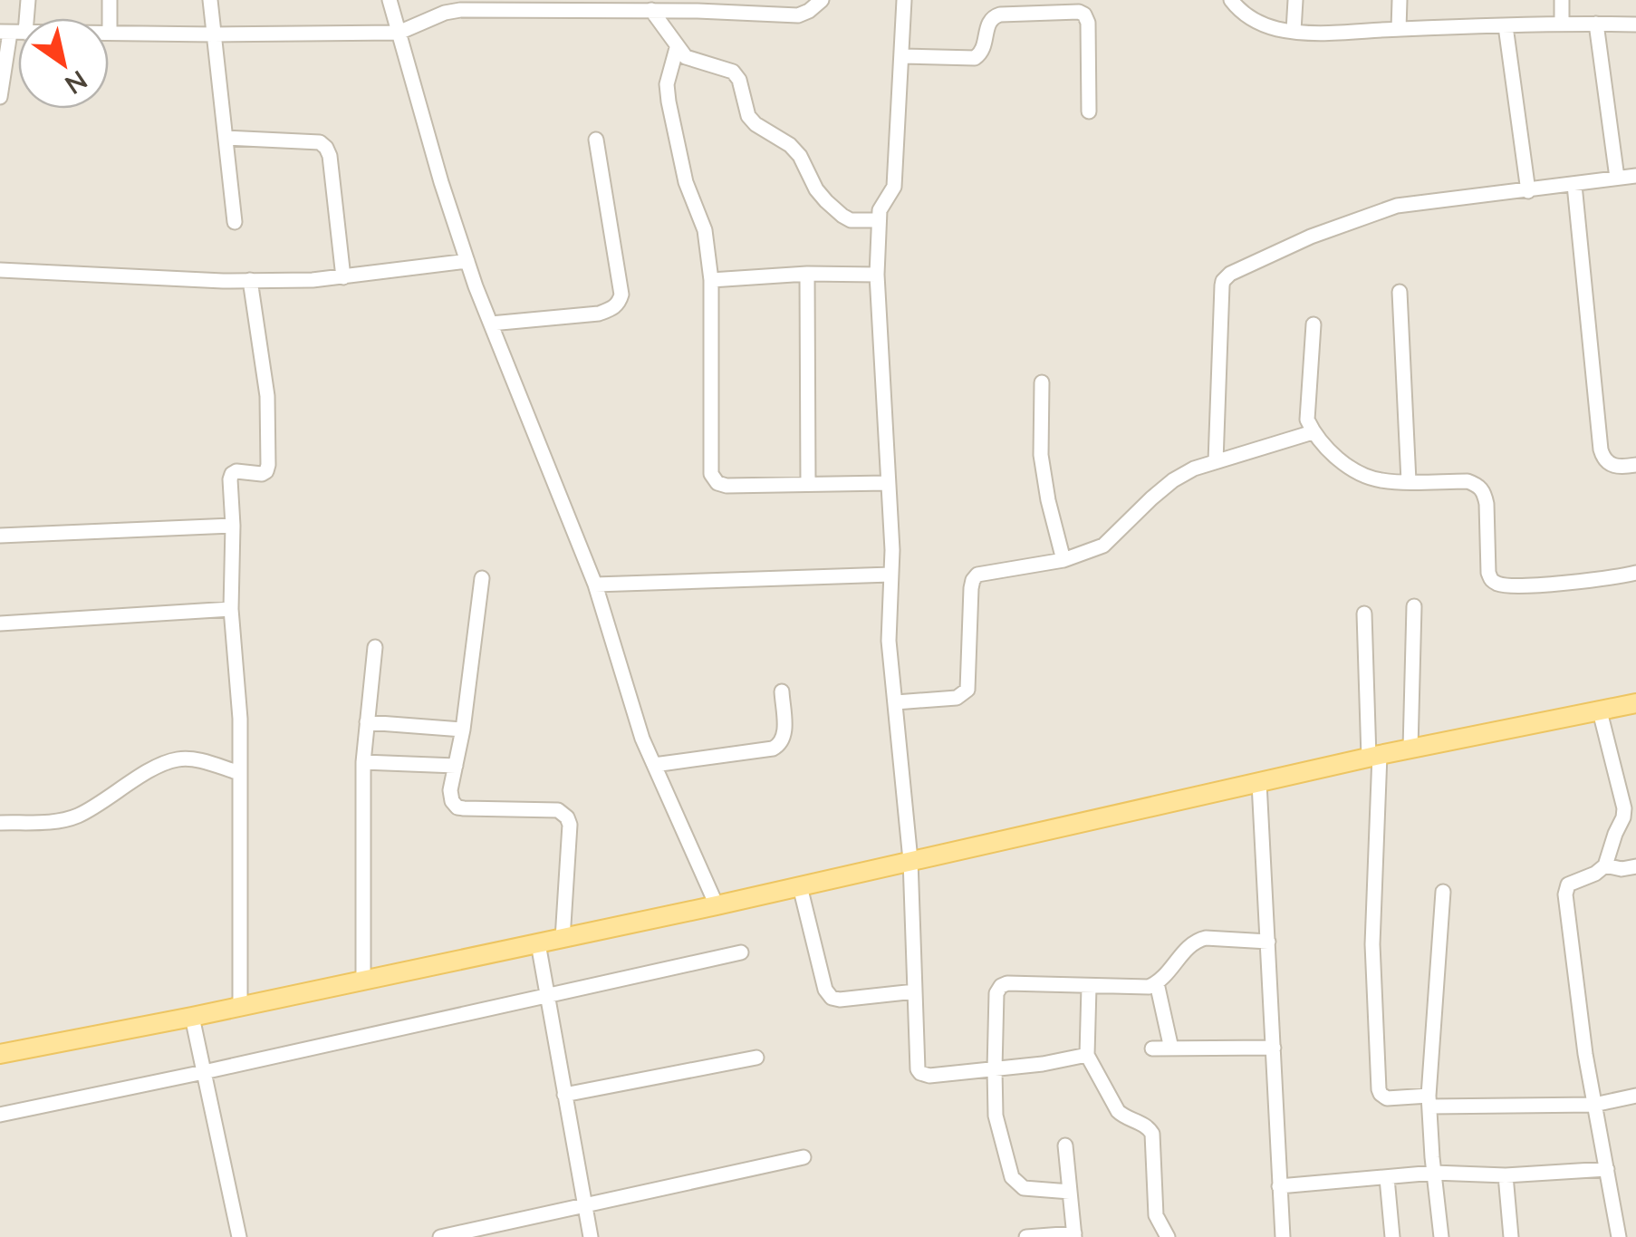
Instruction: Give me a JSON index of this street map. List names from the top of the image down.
{
  "north": "bottom right"
}
